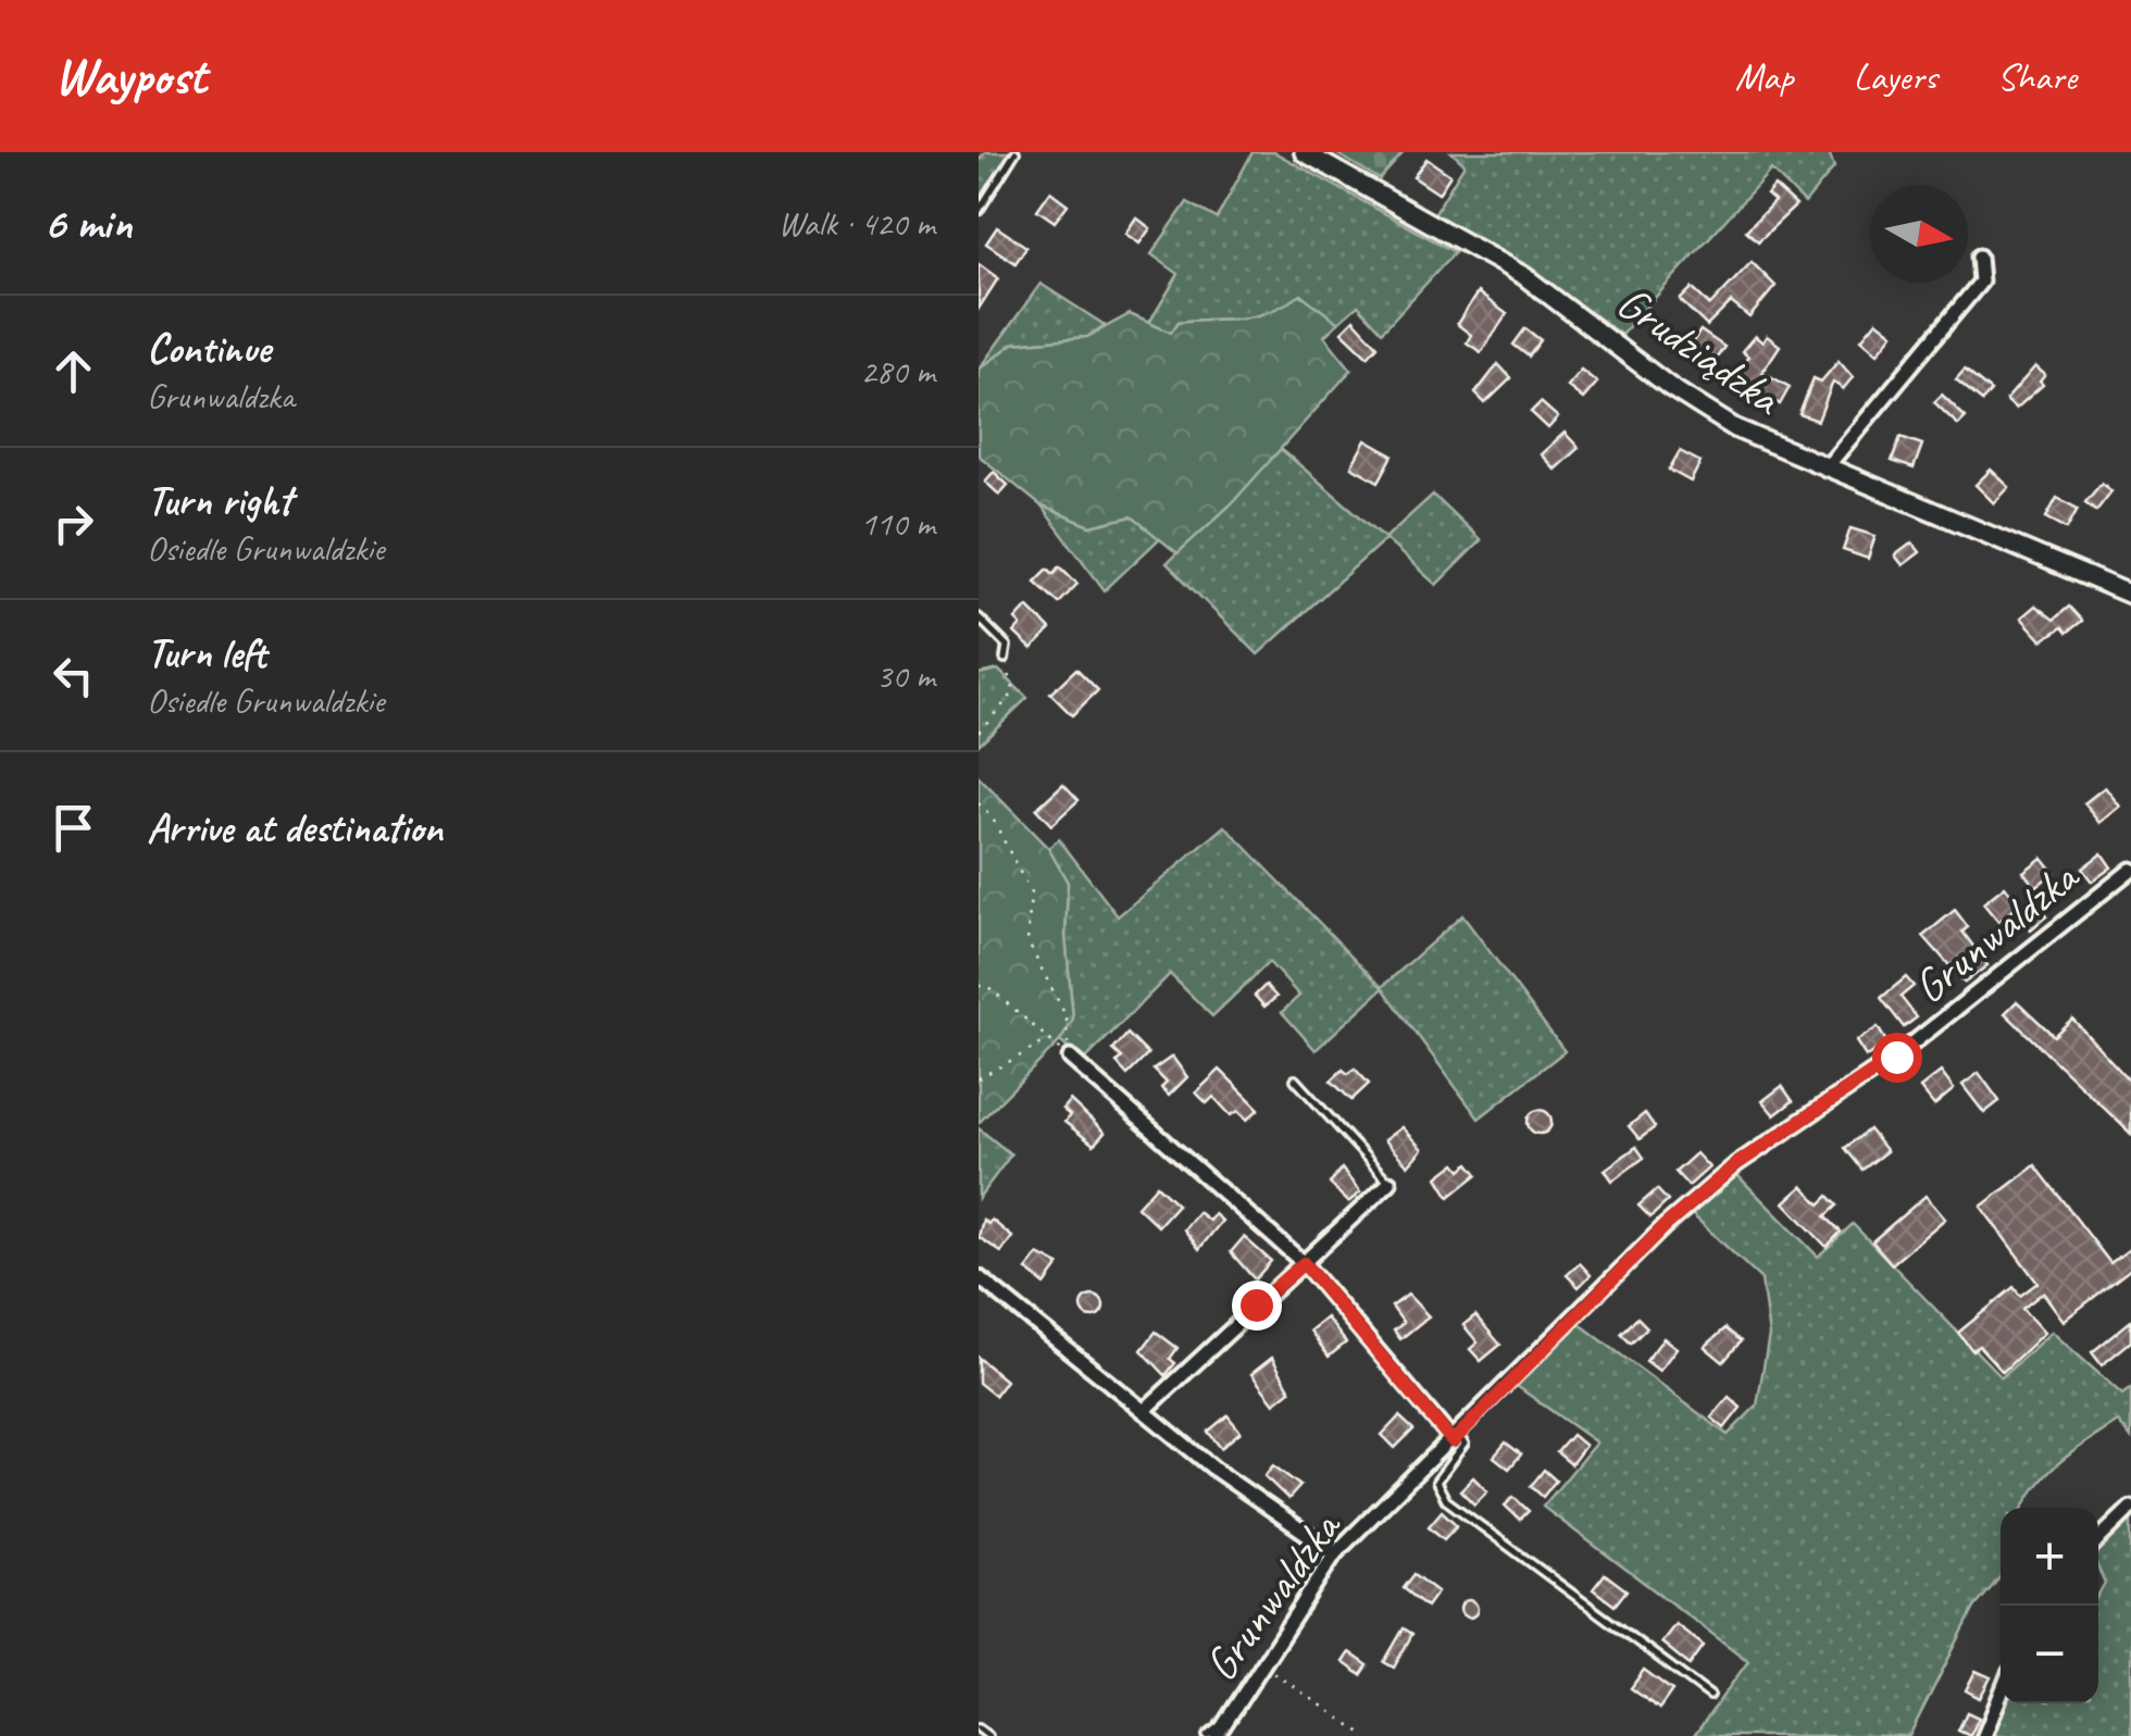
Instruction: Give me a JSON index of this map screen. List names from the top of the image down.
{
  "streets": {
    "street": ["Grudziądzka", "Grunwaldzka"]
  },
  "north": "right",
  "page": {
    "header": "Waypost",
    "nav": ["Map", "Layers", "Share"],
    "heading": ["6 min", "Walk · 420 m"],
    "list": [
      ["Continue", "Grunwaldzka", "280 m"],
      ["Turn right", "Osiedle Grunwaldzkie", "110 m"],
      ["Turn left", "Osiedle Grunwaldzkie", "30 m"],
      "Arrive at destination"
    ],
    "map_buttons": ["+", "−"]
  }
}
